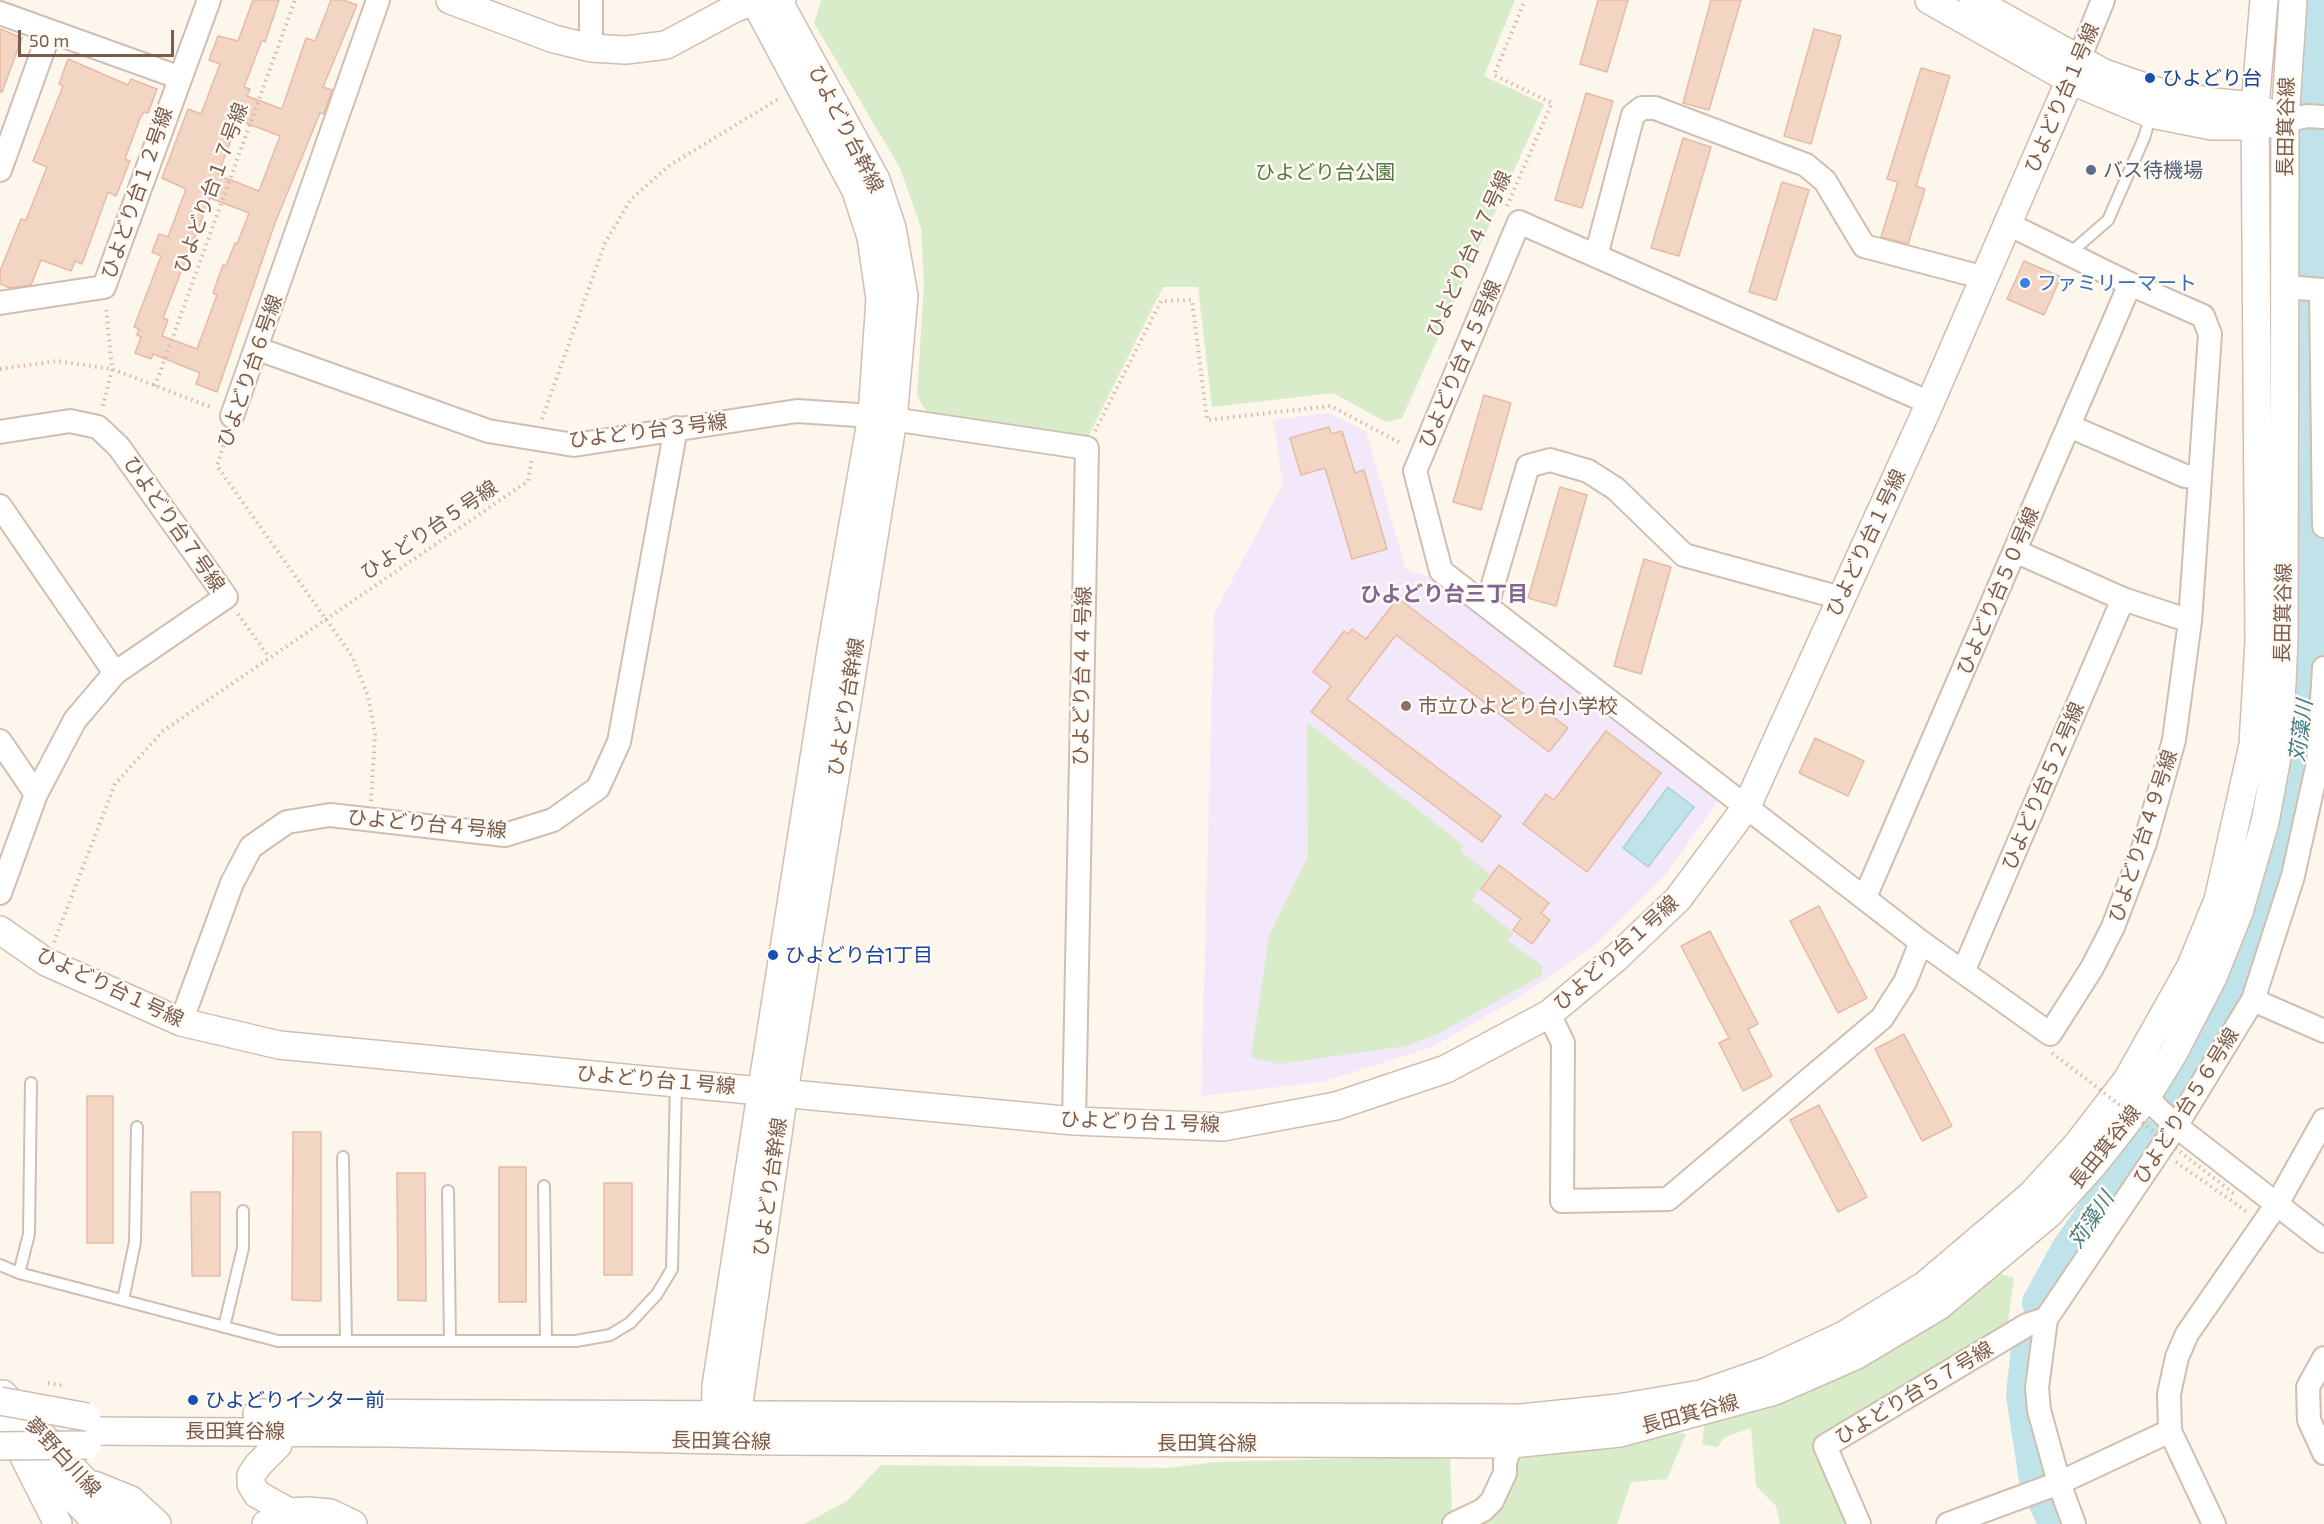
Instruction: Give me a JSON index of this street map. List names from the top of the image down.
{
  "streets": {
    "street": [
      "ひよどり台１号線",
      "長田箕谷線",
      "ひよどり台幹線",
      "ひよどり台１２号線",
      "ひよどり台４５号線",
      "ひよどり台６号線",
      "ひよどり台３号線",
      "ひよどり台７号線",
      "ひよどり台５０号線",
      "ひよどり台４４号線",
      "ひよどり台５２号線",
      "ひよどり台４号線",
      "ひよどり台４９号線",
      "ひよどり台５６号線",
      "ひよどり台５７号線",
      "夢野白川線"
    ],
    "path": ["ひよどり台１７号線", "ひよどり台４７号線", "ひよどり台５号線"]
  },
  "crossings": [
    ["ひよどり台１号線", "ひよどり台幹線"],
    ["ひよどり台１号線", "ひよどり台４５号線"],
    ["ひよどり台１号線", "ひよどり台５号線"],
    ["ひよどり台１号線", "ひよどり台４４号線"],
    ["ひよどり台１号線", "ひよどり台４号線"],
    ["ひよどり台１号線", "ひよどり台４９号線"],
    ["長田箕谷線", "ひよどり台幹線"],
    ["長田箕谷線", "夢野白川線"],
    ["ひよどり台幹線", "ひよどり台３号線"],
    ["ひよどり台６号線", "ひよどり台３号線"],
    ["ひよどり台６号線", "ひよどり台５号線"],
    ["ひよどり台６号線", "ひよどり台４号線"],
    ["ひよどり台３号線", "ひよどり台５号線"],
    ["ひよどり台３号線", "ひよどり台４号線"],
    ["ひよどり台５０号線", "ひよどり台４９号線"],
    ["ひよどり台５６号線", "ひよどり台５７号線"]
  ],
  "districts": ["ひよどり台三丁目"],
  "water": ["苅藻川"],
  "parks": ["ひよどり台公園"],
  "places": [
    "ひよどり台",
    "バス待機場",
    "ファミリーマート",
    "市立ひよどり台小学校",
    "ひよどり台1丁目",
    "ひよどりインター前"
  ],
  "scale_bar": "50 m"
}
